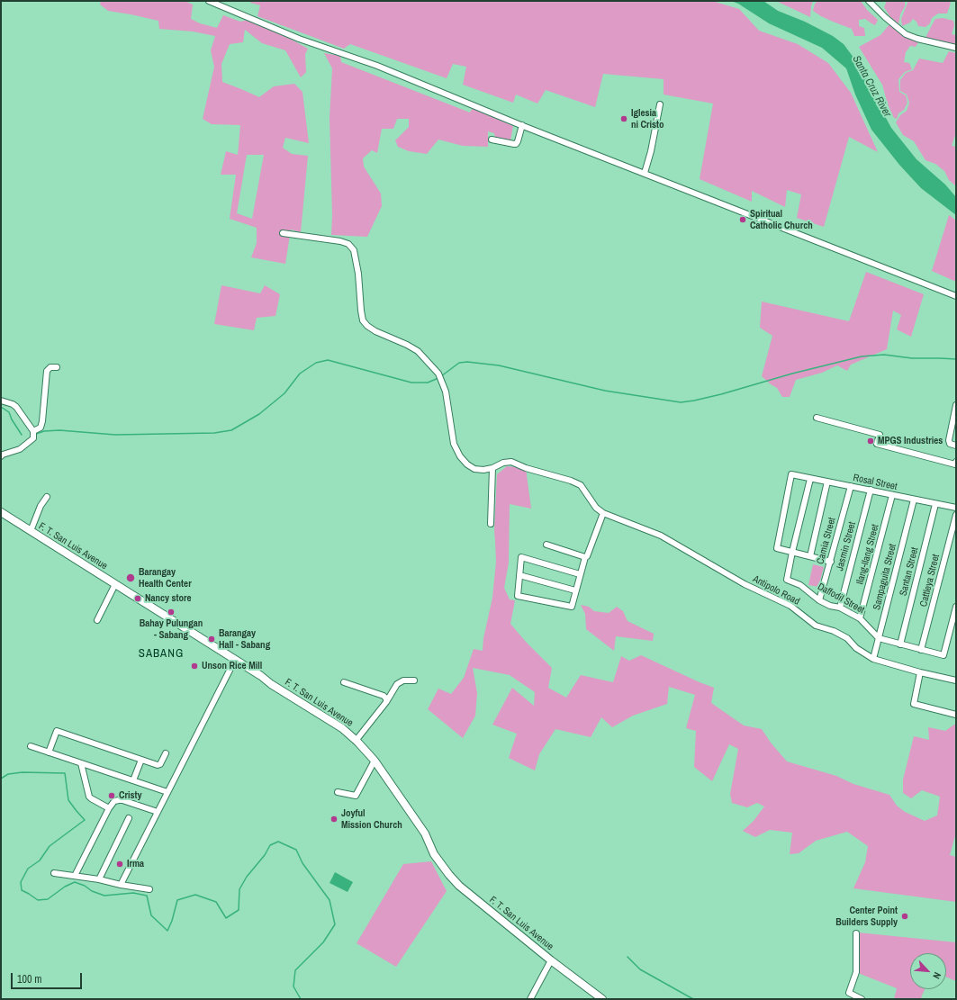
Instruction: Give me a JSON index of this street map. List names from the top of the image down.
{
  "streets": {
    "main road": ["F. T. San Luis Avenue"],
    "street": [
      "Rosal Street",
      "Camia Street",
      "Jasmin Street",
      "Ilang-Ilang Street",
      "Santan Street",
      "Sampaguita Street",
      "Cattleya Street",
      "Antipolo Road",
      "Daffodil Street"
    ]
  },
  "crossings": [
    ["Rosal Street", "Camia Street"],
    ["Rosal Street", "Jasmin Street"],
    ["Rosal Street", "Ilang-Ilang Street"],
    ["Rosal Street", "Santan Street"],
    ["Rosal Street", "Sampaguita Street"],
    ["Rosal Street", "Daffodil Street"],
    ["Camia Street", "Daffodil Street"],
    ["Jasmin Street", "Daffodil Street"],
    ["Ilang-Ilang Street", "Daffodil Street"],
    ["Sampaguita Street", "Antipolo Road"],
    ["Sampaguita Street", "Daffodil Street"]
  ],
  "districts": ["SABANG"],
  "water": ["Santa Cruz River"],
  "places": [
    "Iglesia ni Cristo",
    "Spiritual Catholic Church",
    "MPGS Industries",
    "Barangay Health Center",
    "Nancy store",
    "Bahay Pulungan - Sabang",
    "Barangay Hall - Sabang",
    "Unson Rice Mill",
    "Cristy",
    "Joyful Mission Church",
    "Irma",
    "Center Point Builders Supply"
  ],
  "scale_bar": "100 m",
  "north": "bottom right"
}
